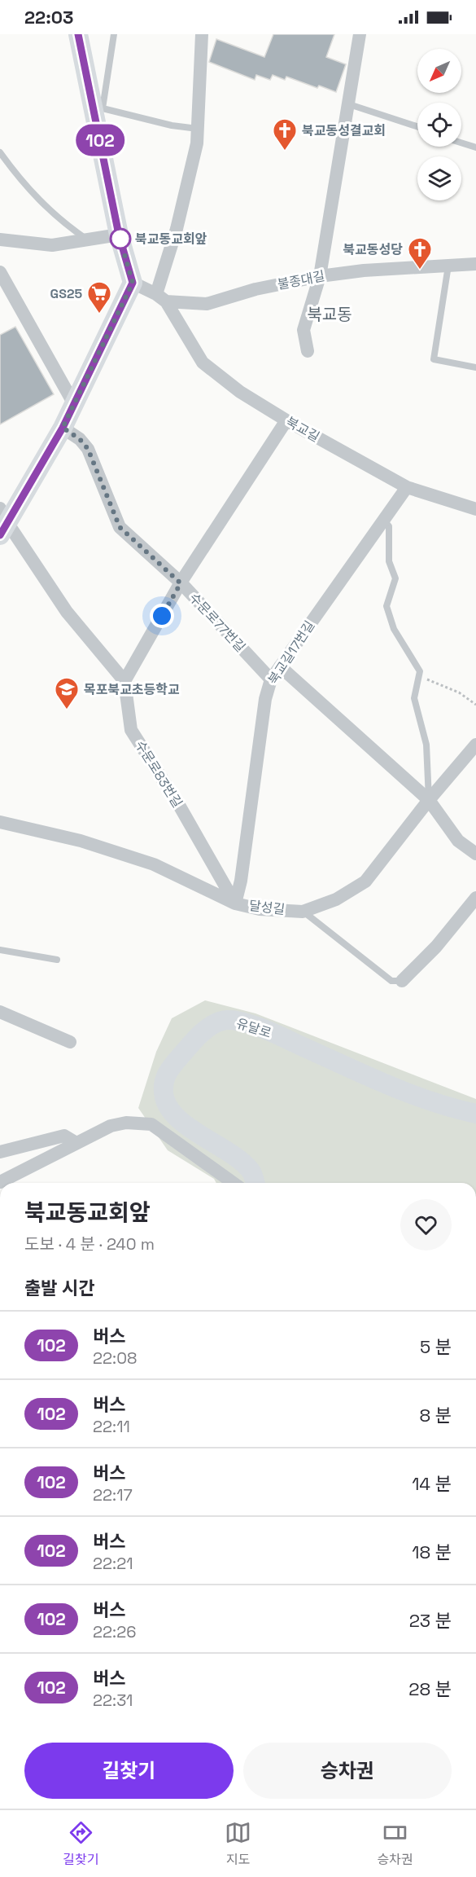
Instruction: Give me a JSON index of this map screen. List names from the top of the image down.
{
  "streets": {
    "street": [
      "불종대길",
      "북교길",
      "수문로77번길",
      "북교길17번길",
      "수문로83번길",
      "달성길",
      "유달로"
    ]
  },
  "crossings": [
    ["불종대길", "북교길"],
    ["북교길", "북교길17번길"],
    ["수문로77번길", "북교길17번길"],
    ["북교길17번길", "수문로83번길"],
    ["북교길17번길", "달성길"],
    ["수문로83번길", "달성길"]
  ],
  "districts": ["북교동"],
  "places": {
    "church": ["북교동성결교회", "북교동성당"],
    "other": ["북교동교회앞"],
    "supermarket": ["GS25"],
    "school or university": ["목포북교초등학교"]
  },
  "lines": ["bus line 102"],
  "north": "bottom left",
  "page": {
    "status": "22:03",
    "on_map": "102",
    "heading": [
      ["북교동교회앞", "도보 · 4 분 · 240 m"],
      "출발 시간"
    ],
    "list": [
      {
        "mark": "102",
        "name": "버스",
        "note": "22:08",
        "value": "5 분"
      },
      {
        "mark": "102",
        "name": "버스",
        "note": "22:11",
        "value": "8 분"
      },
      {
        "mark": "102",
        "name": "버스",
        "note": "22:17",
        "value": "14 분"
      },
      {
        "mark": "102",
        "name": "버스",
        "note": "22:21",
        "value": "18 분"
      },
      {
        "mark": "102",
        "name": "버스",
        "note": "22:26",
        "value": "23 분"
      },
      {
        "mark": "102",
        "name": "버스",
        "note": "22:31",
        "value": "28 분"
      }
    ],
    "buttons": ["길찾기", "승차권"],
    "tabs": ["길찾기", "지도", "승차권"]
  }
}
